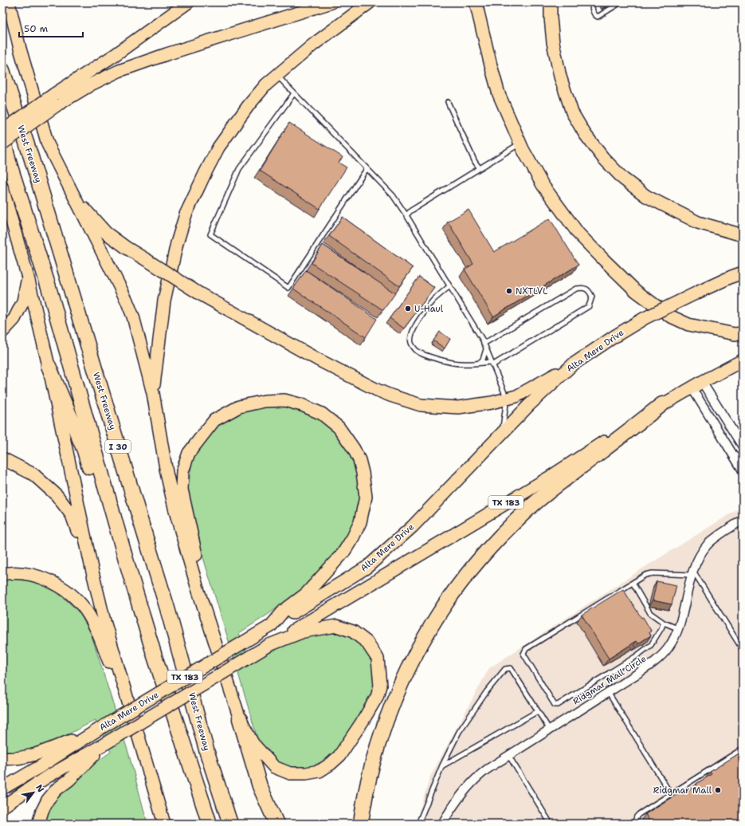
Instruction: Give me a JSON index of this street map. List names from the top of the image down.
{
  "streets": {
    "highway": ["West Freeway", "I 30"],
    "main road": ["Alta Mere Drive", "TX 183"],
    "street": ["Ridgmar Mall Circle"]
  },
  "places": ["NXTLVL", "U-Haul", "Ridgmar Mall"],
  "scale_bar": "50 m",
  "north": "top right"
}
